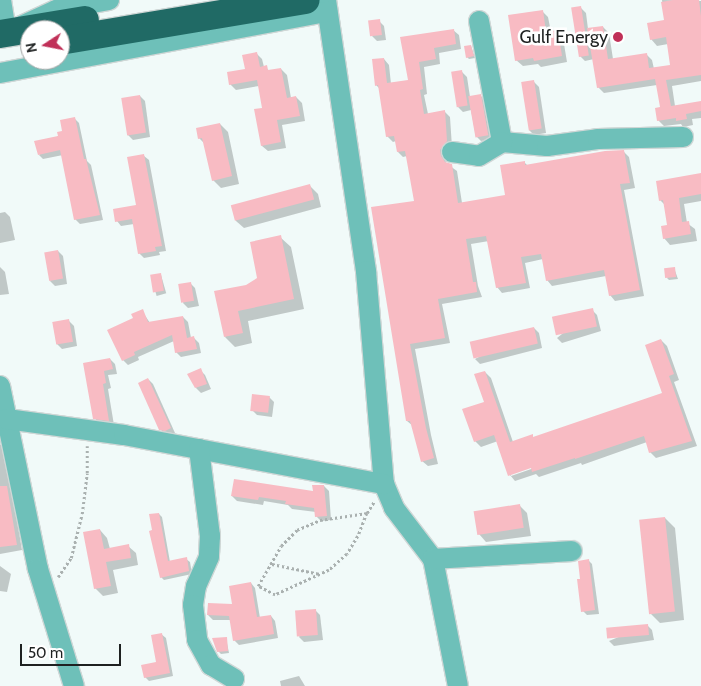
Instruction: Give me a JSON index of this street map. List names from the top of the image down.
{
  "places": ["Gulf Energy"],
  "scale_bar": "50 m",
  "north": "left"
}
